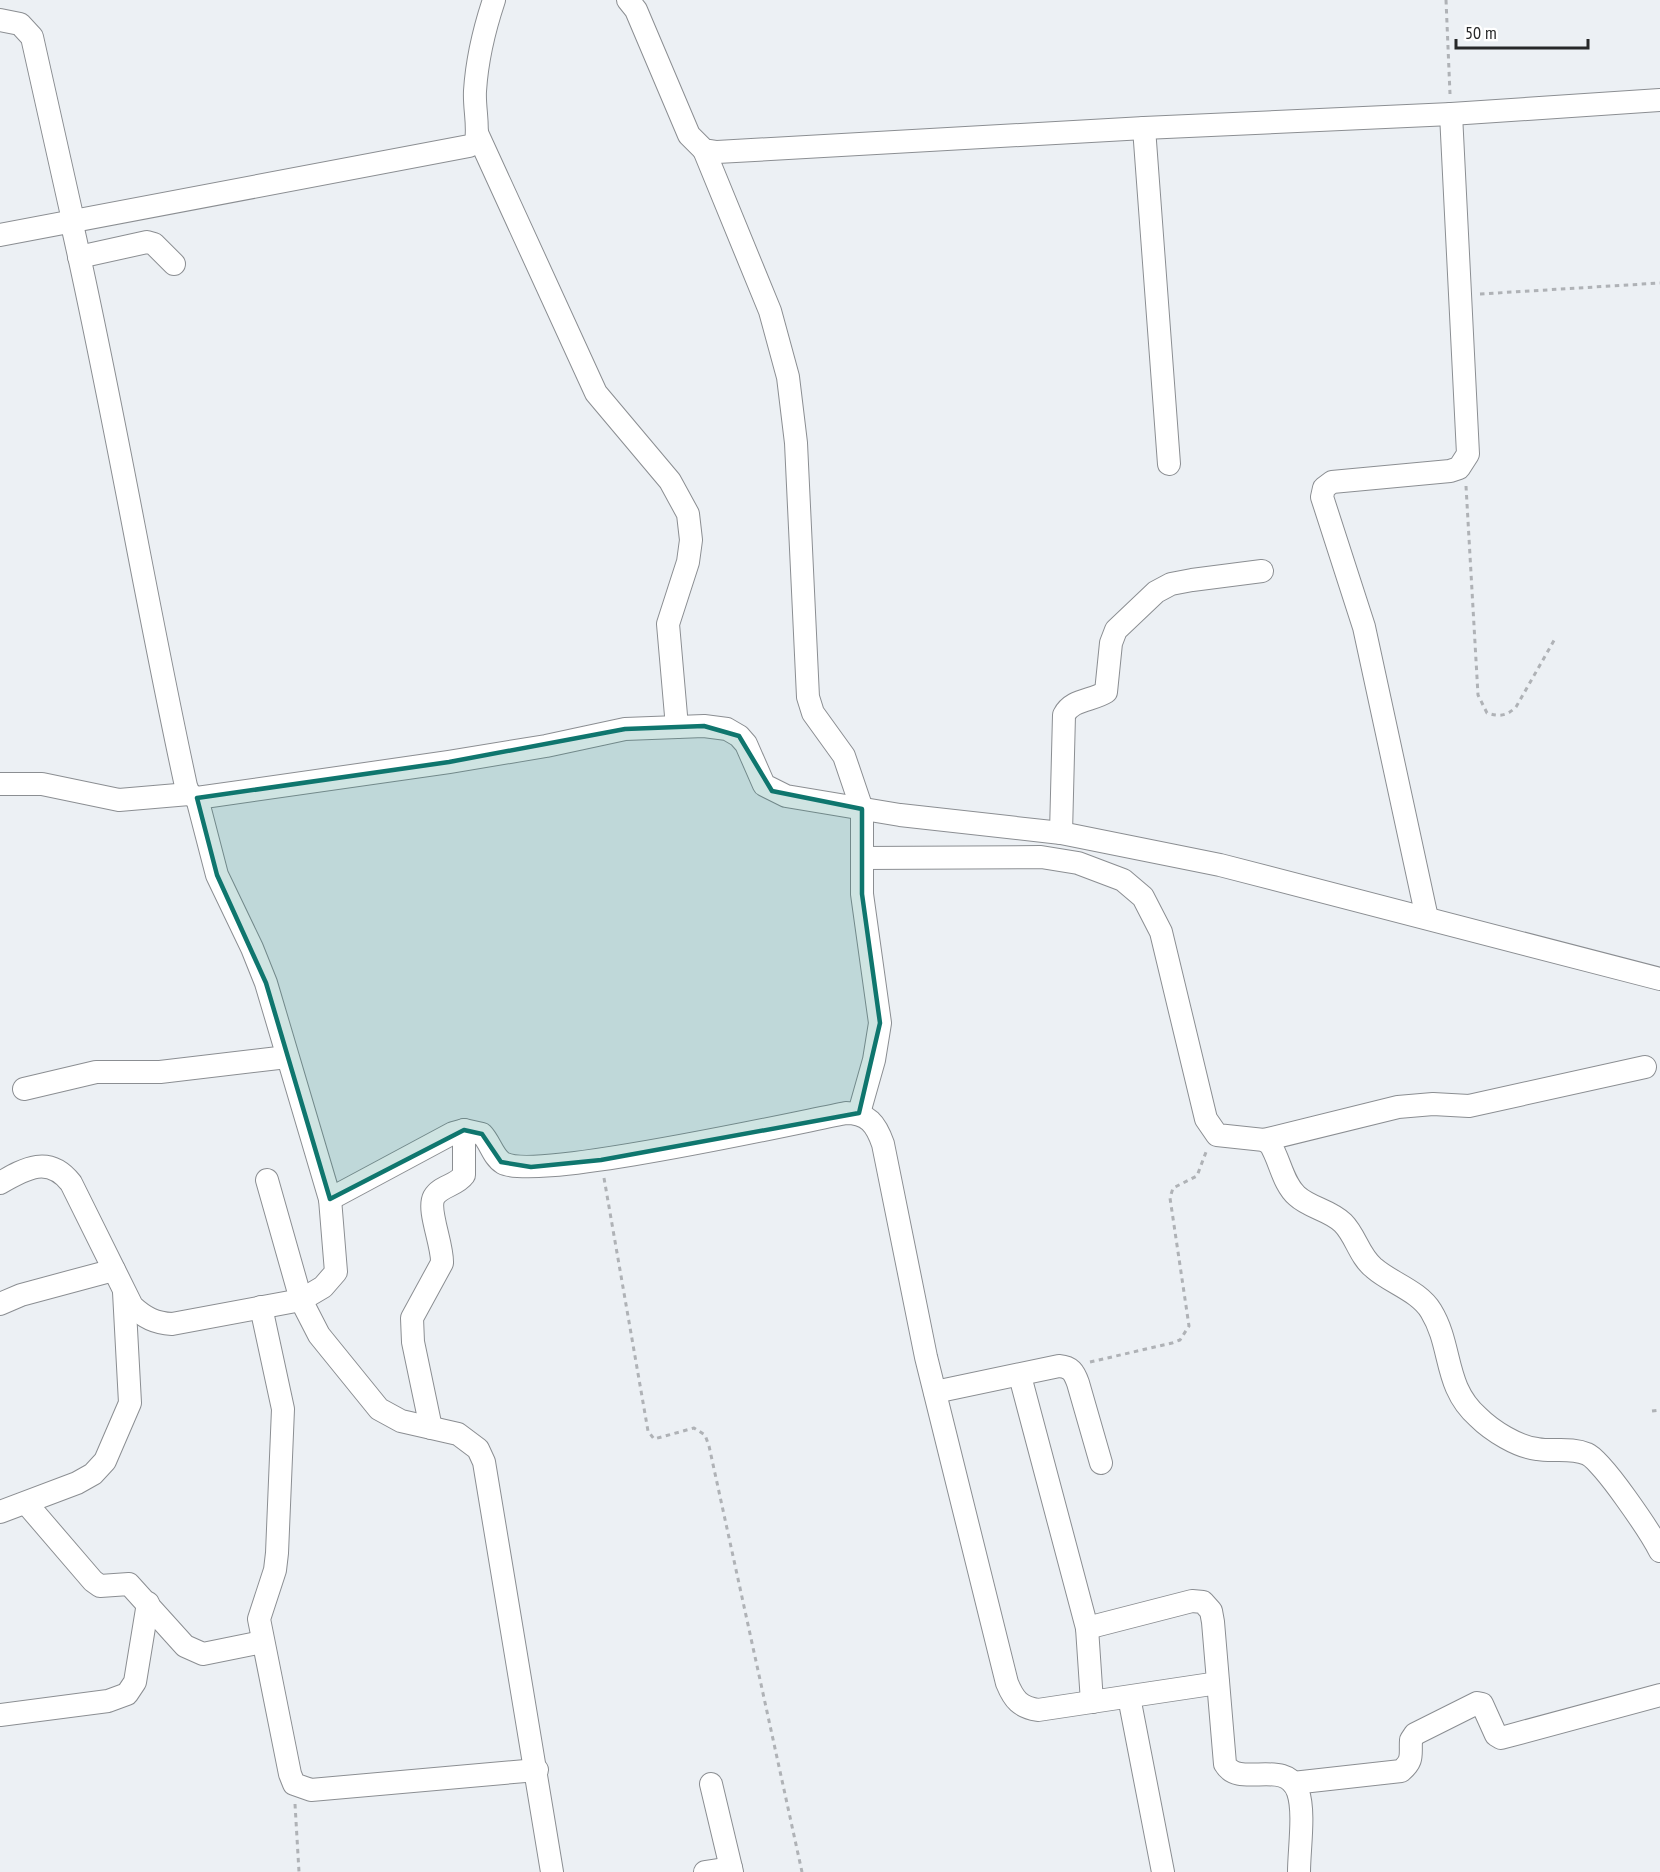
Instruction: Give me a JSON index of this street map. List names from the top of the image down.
{
  "scale_bar": "50 m"
}
